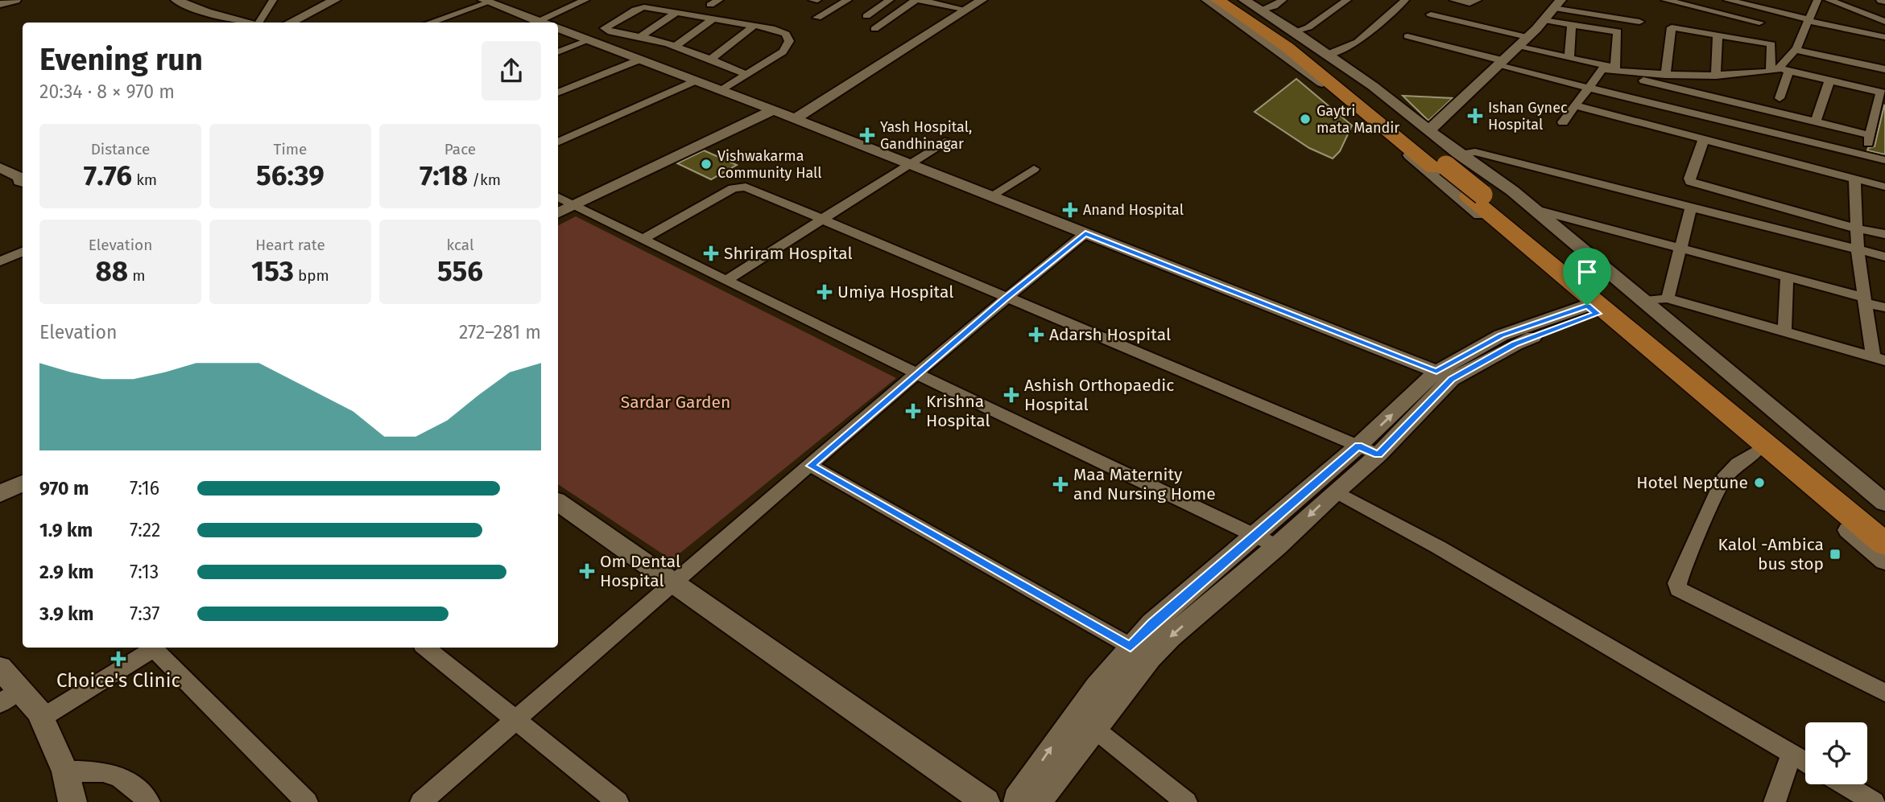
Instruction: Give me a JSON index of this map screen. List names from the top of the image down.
{
  "parks": ["Sardar Garden"],
  "places": {
    "health": [
      "Ishan Gynec Hospital",
      "Yash Hospital, Gandhinagar",
      "Anand Hospital",
      "Shriram Hospital",
      "Umiya Hospital",
      "Adarsh Hospital",
      "Ashish Orthopaedic Hospital",
      "Krishna Hospital",
      "Maa Maternity and Nursing Home",
      "Om Dental Hospital",
      "Choice's Clinic"
    ],
    "other": ["Gaytri mata Mandir", "Vishwakarma Community Hall", "Hotel Neptune"],
    "transit": ["Kalol -Ambica bus stop"]
  },
  "page": {
    "heading": ["Evening run", "20:34 · 8 × 970 m"],
    "stats": [
      ["Distance", "7.76 km"],
      ["Time", "56:39"],
      ["Pace", "7:18 /km"],
      ["Elevation", "88 m"],
      ["Heart rate", "153 bpm"],
      ["kcal", "556"]
    ],
    "chart": ["Elevation", "272–281 m"],
    "list": [
      {
        "name": "970 m",
        "note": "7:16"
      },
      {
        "name": "1.9 km",
        "note": "7:22"
      },
      {
        "name": "2.9 km",
        "note": "7:13"
      },
      {
        "name": "3.9 km",
        "note": "7:37"
      }
    ]
  }
}
